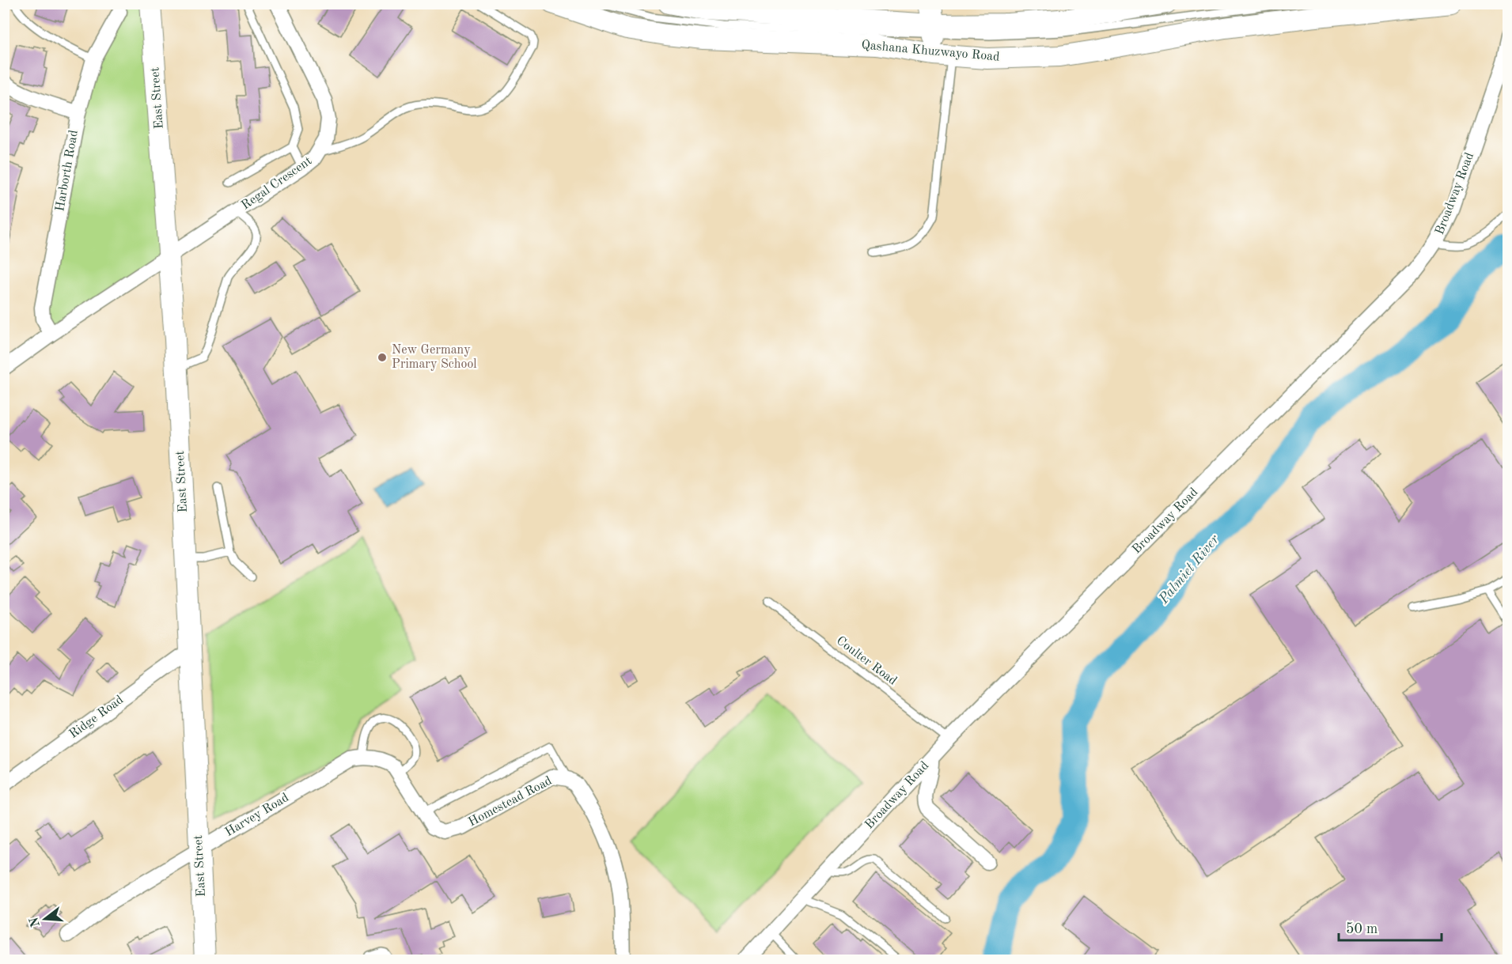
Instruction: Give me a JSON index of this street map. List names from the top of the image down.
{
  "streets": {
    "main road": ["Qashana Khuzwayo Road", "East Street"],
    "street": [
      "Harborth Road",
      "Regal Crescent",
      "Broadway Road",
      "Ridge Road",
      "Homestead Road",
      "Harvey Road"
    ],
    "lane": ["Coulter Road"]
  },
  "crossings": [
    ["East Street", "Regal Crescent"],
    ["East Street", "Ridge Road"],
    ["East Street", "Harvey Road"],
    ["Broadway Road", "Coulter Road"],
    ["Homestead Road", "Harvey Road"]
  ],
  "water": ["Palmiet River"],
  "places": ["New Germany Primary School"],
  "scale_bar": "50 m",
  "north": "left"
}
